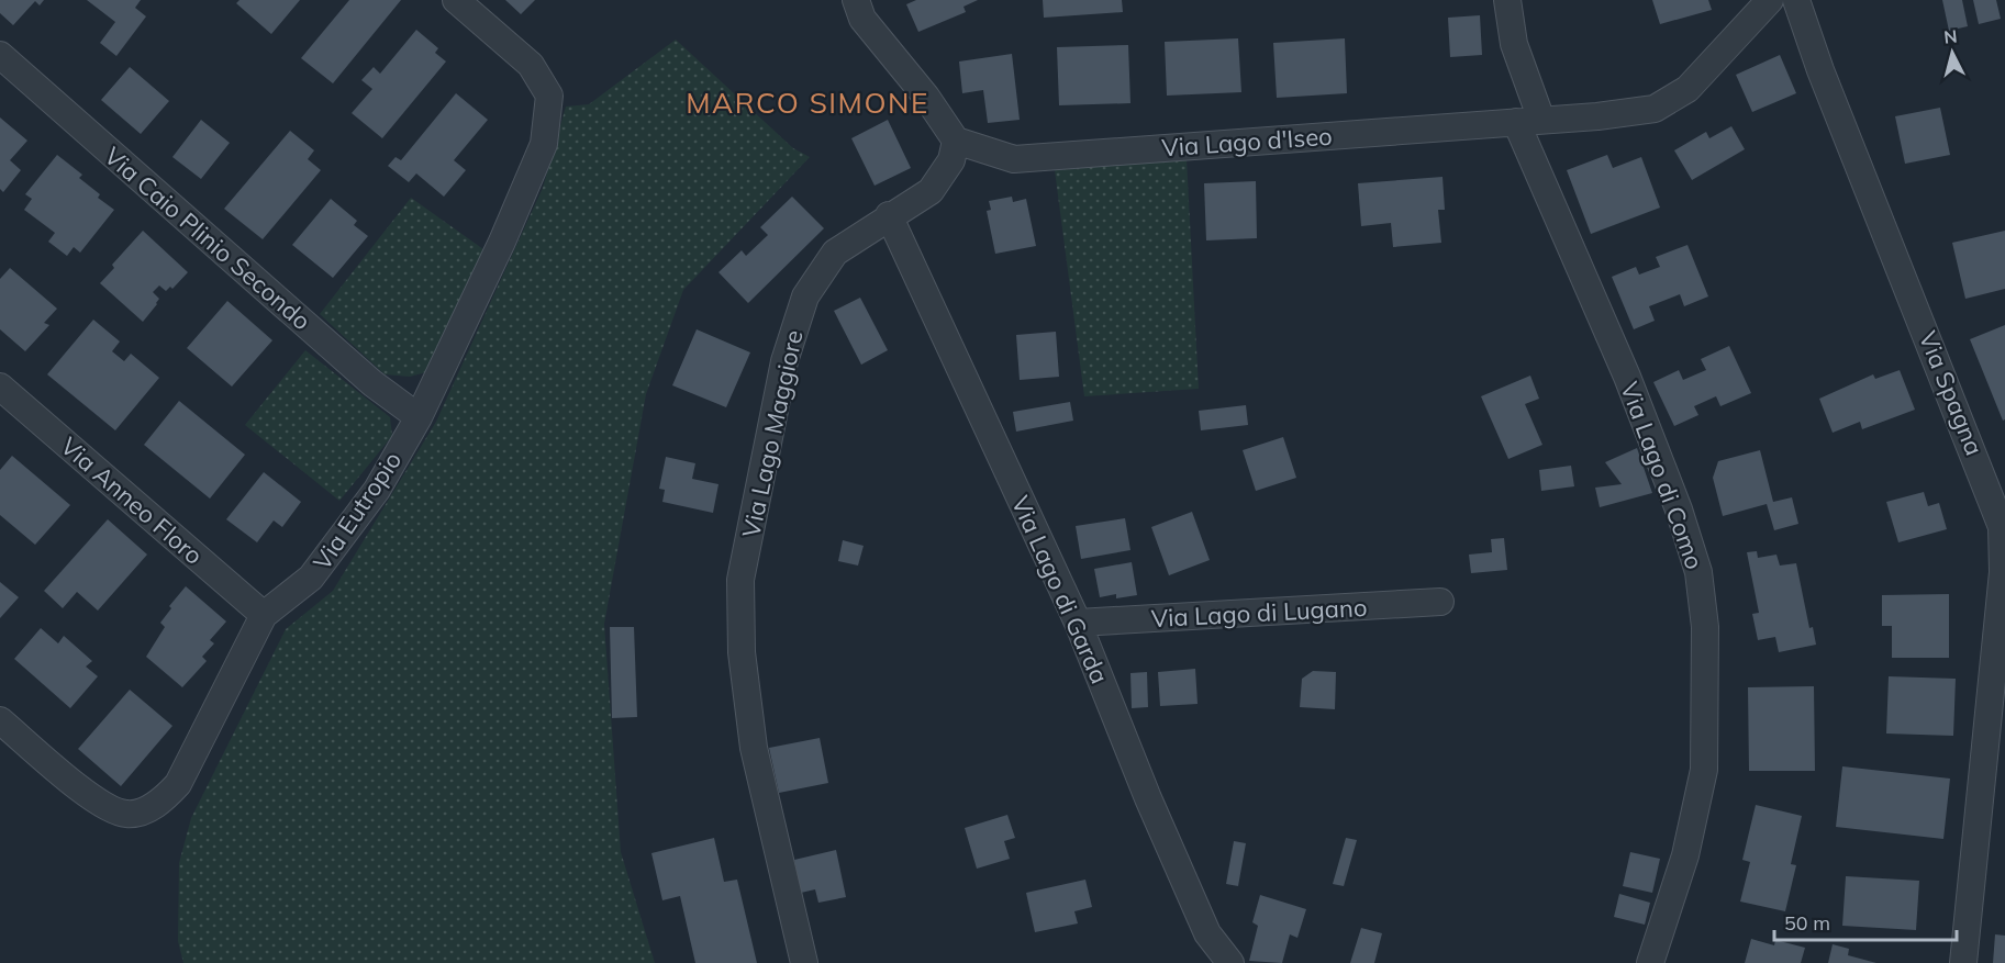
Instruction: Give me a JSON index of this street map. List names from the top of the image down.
{
  "streets": {
    "street": [
      "Via Lago d'Iseo",
      "Via Caio Plinio Secondo",
      "Via Spagna",
      "Via Lago Maggiore",
      "Via Lago di Como",
      "Via Anneo Floro",
      "Via Eutropio",
      "Via Lago di Garda",
      "Via Lago di Lugano"
    ]
  },
  "crossings": [
    ["Via Lago d'Iseo", "Via Lago Maggiore"],
    ["Via Lago d'Iseo", "Via Lago di Como"],
    ["Via Caio Plinio Secondo", "Via Eutropio"],
    ["Via Lago Maggiore", "Via Lago di Garda"],
    ["Via Anneo Floro", "Via Eutropio"],
    ["Via Lago di Garda", "Via Lago di Lugano"]
  ],
  "districts": ["MARCO SIMONE"],
  "scale_bar": "50 m",
  "north": "top"
}
